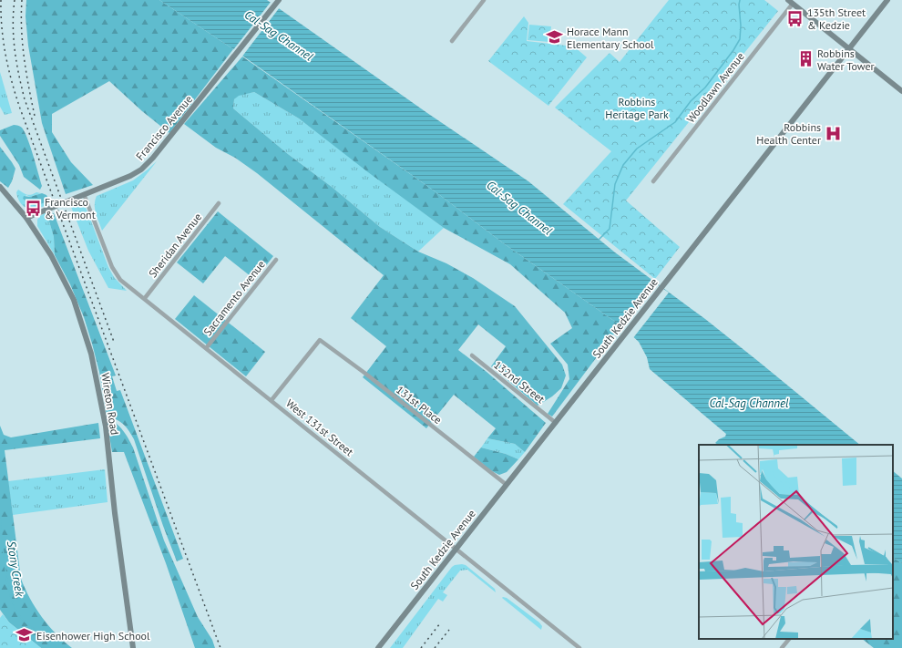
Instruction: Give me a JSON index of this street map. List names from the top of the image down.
{
  "streets": {
    "street": [
      "Woodlawn Avenue",
      "Francisco Avenue",
      "Sheridan Avenue",
      "Sacramento Avenue",
      "South Kedzie Avenue",
      "132nd Street",
      "Wireton Road",
      "131st Place",
      "West 131st Street"
    ]
  },
  "crossings": [
    ["Francisco Avenue", "Wireton Road"],
    ["Francisco Avenue", "West 131st Street"],
    ["Sheridan Avenue", "West 131st Street"],
    ["Sacramento Avenue", "West 131st Street"],
    ["South Kedzie Avenue", "132nd Street"],
    ["South Kedzie Avenue", "131st Place"],
    ["South Kedzie Avenue", "West 131st Street"],
    ["131st Place", "West 131st Street"]
  ],
  "water": ["Cal-Sag Channel", "Stony Creek"],
  "parks": ["Robbins Heritage Park"],
  "places": {
    "bus stop": ["135th Street & Kedzie", "Francisco & Vermont"],
    "school or university": ["Horace Mann Elementary School", "Eisenhower High School"],
    "building": ["Robbins Water Tower"],
    "hospital": ["Robbins Health Center"]
  }
}
